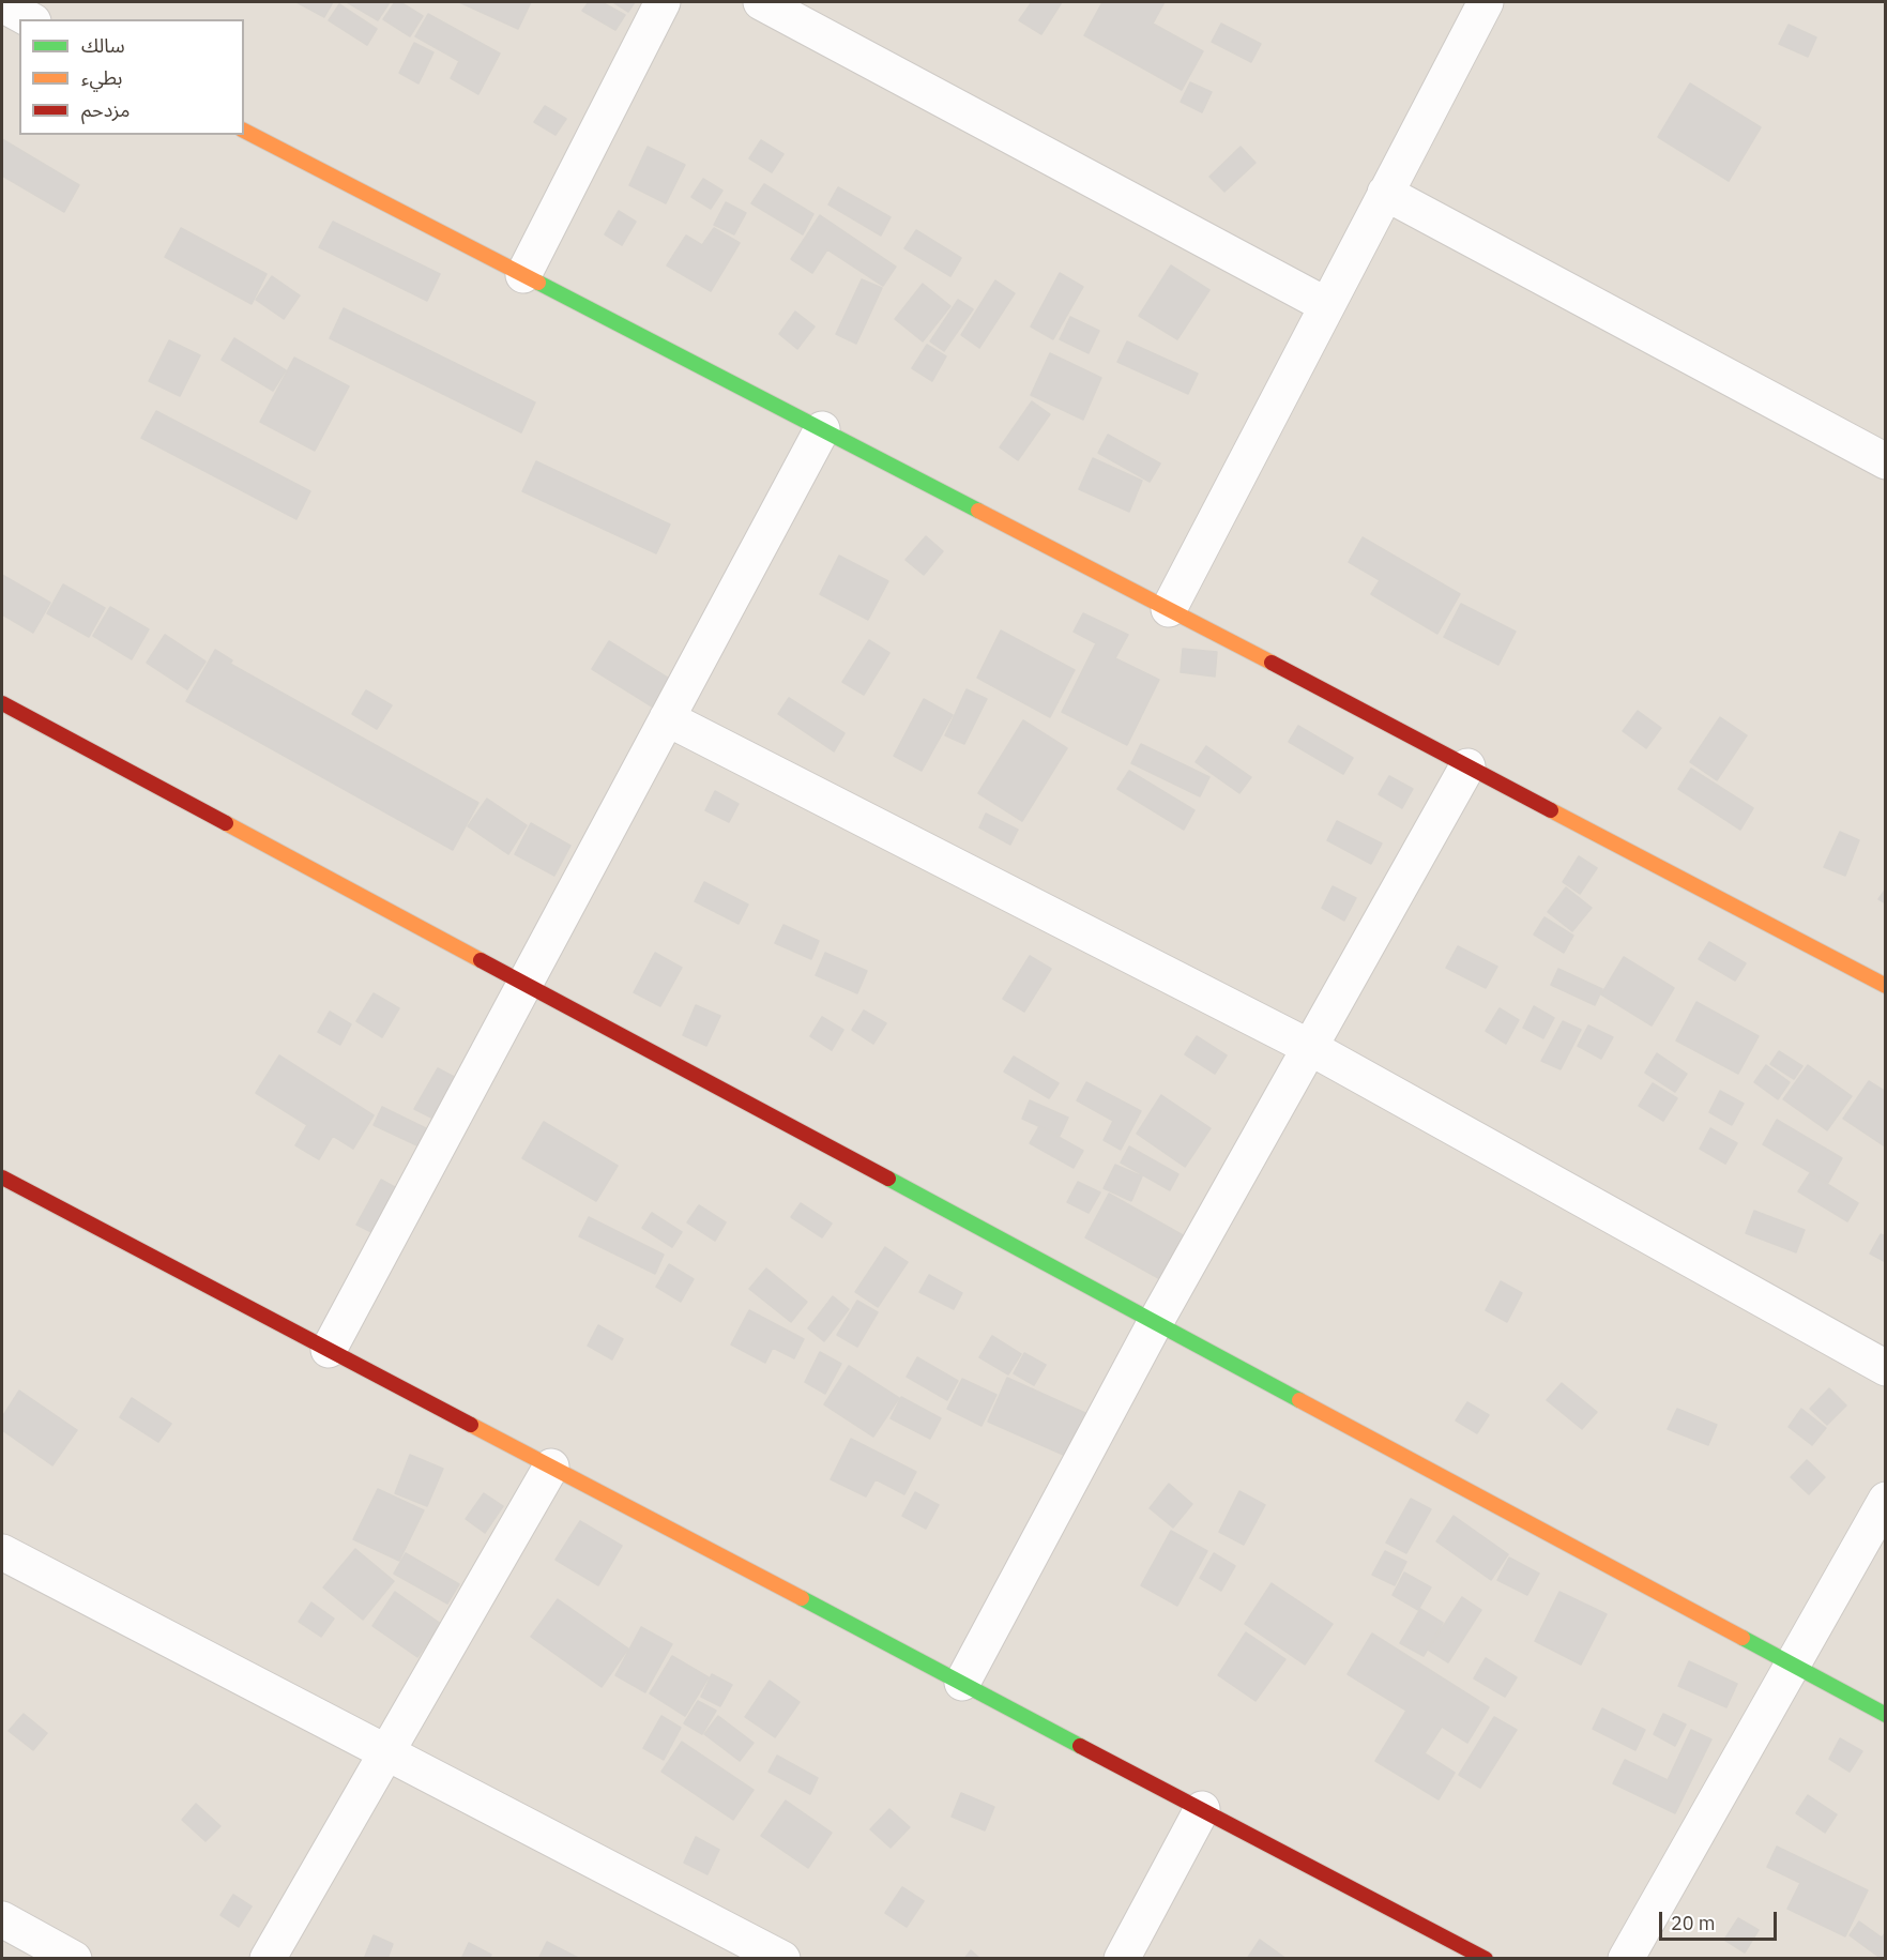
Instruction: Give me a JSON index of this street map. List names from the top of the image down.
{
  "legend": ["سالك", "بطيء", "مزدحم"],
  "scale_bar": "20 m"
}
